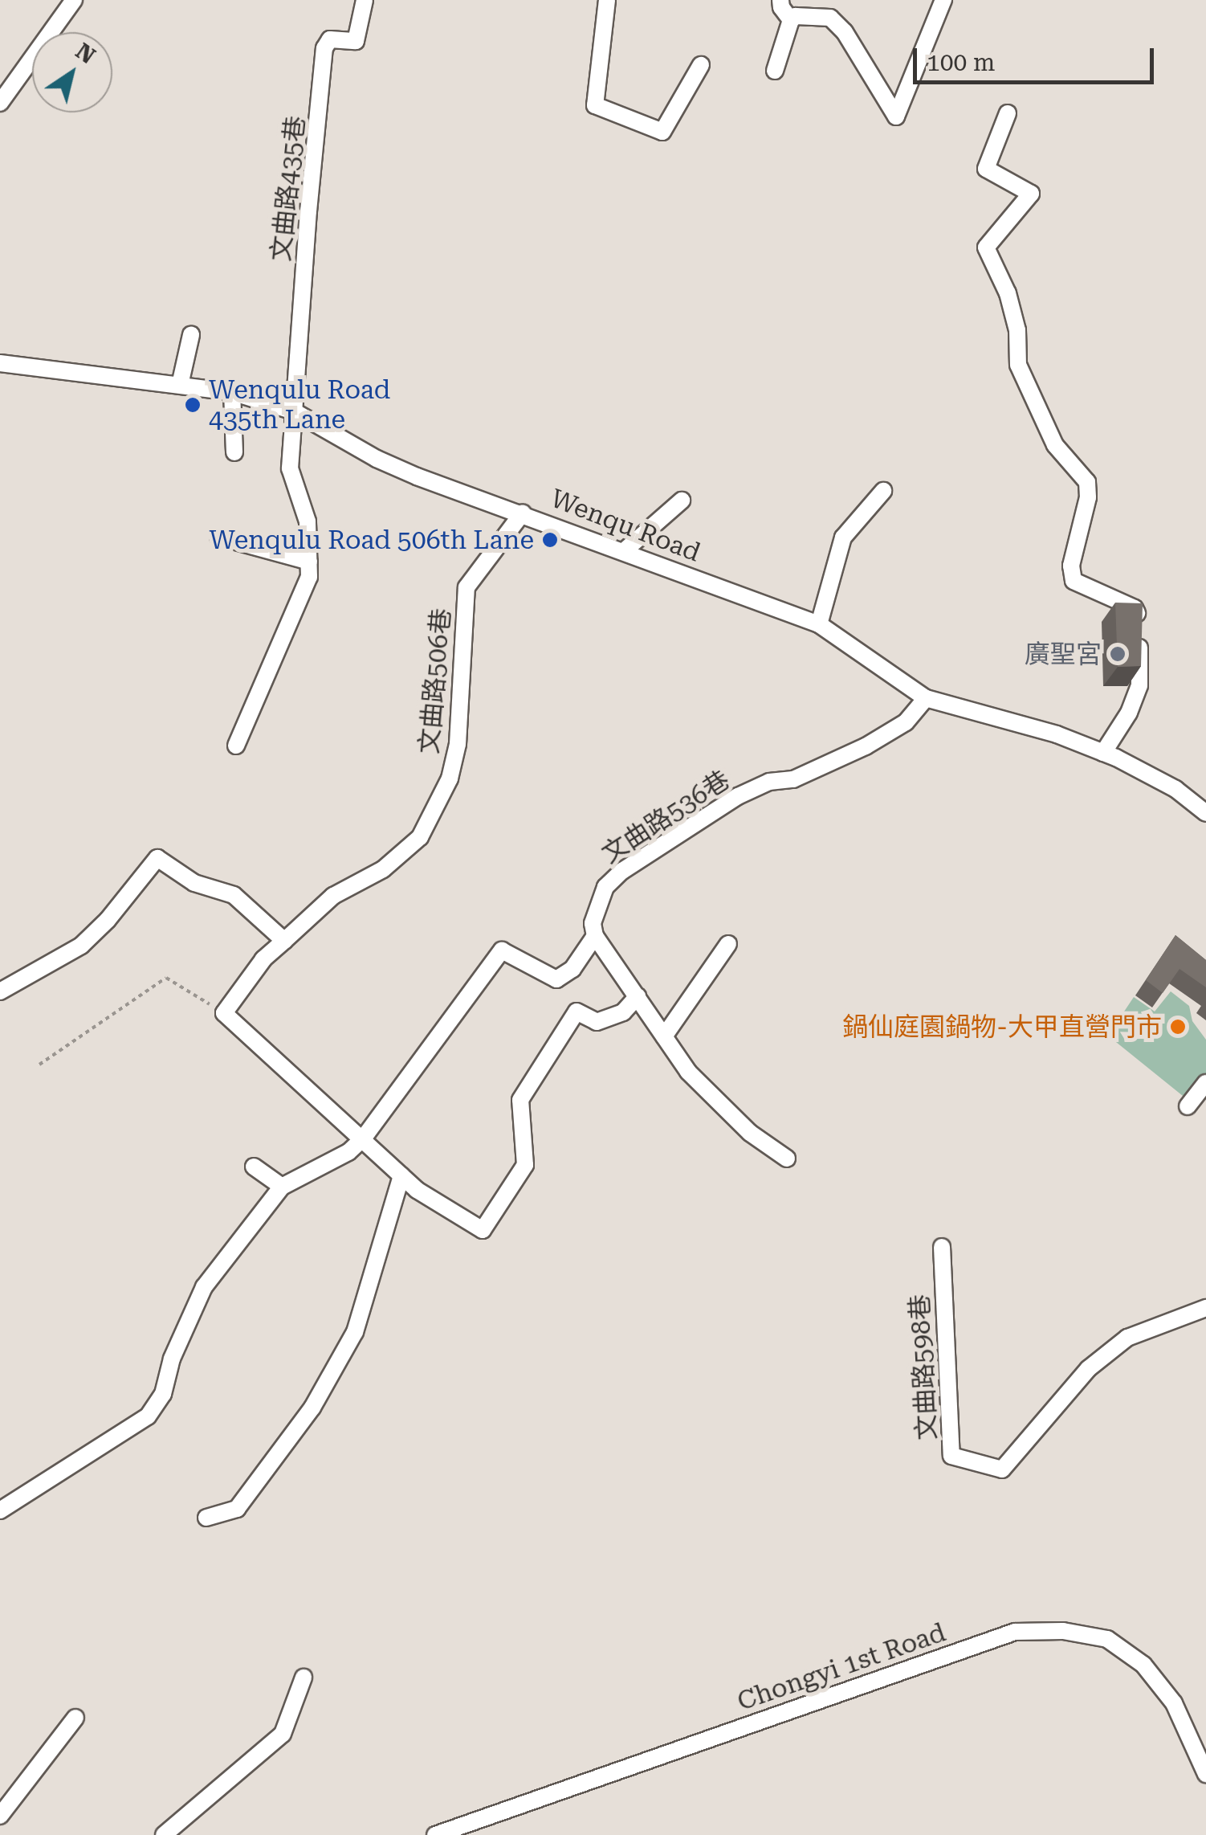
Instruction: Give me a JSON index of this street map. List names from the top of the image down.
{
  "streets": {
    "street": [
      "文曲路435巷",
      "Wenqu Road",
      "文曲路506巷",
      "文曲路536巷",
      "文曲路598巷",
      "Chongyi 1st Road"
    ]
  },
  "crossings": [
    ["文曲路435巷", "Wenqu Road"],
    ["Wenqu Road", "文曲路506巷"],
    ["Wenqu Road", "文曲路536巷"]
  ],
  "places": [
    "Wenqulu Road 435th Lane",
    "Wenqulu Road 506th Lane",
    "廣聖宮",
    "鍋仙庭園鍋物-大甲直營門市"
  ],
  "scale_bar": "100 m",
  "north": "top right"
}
